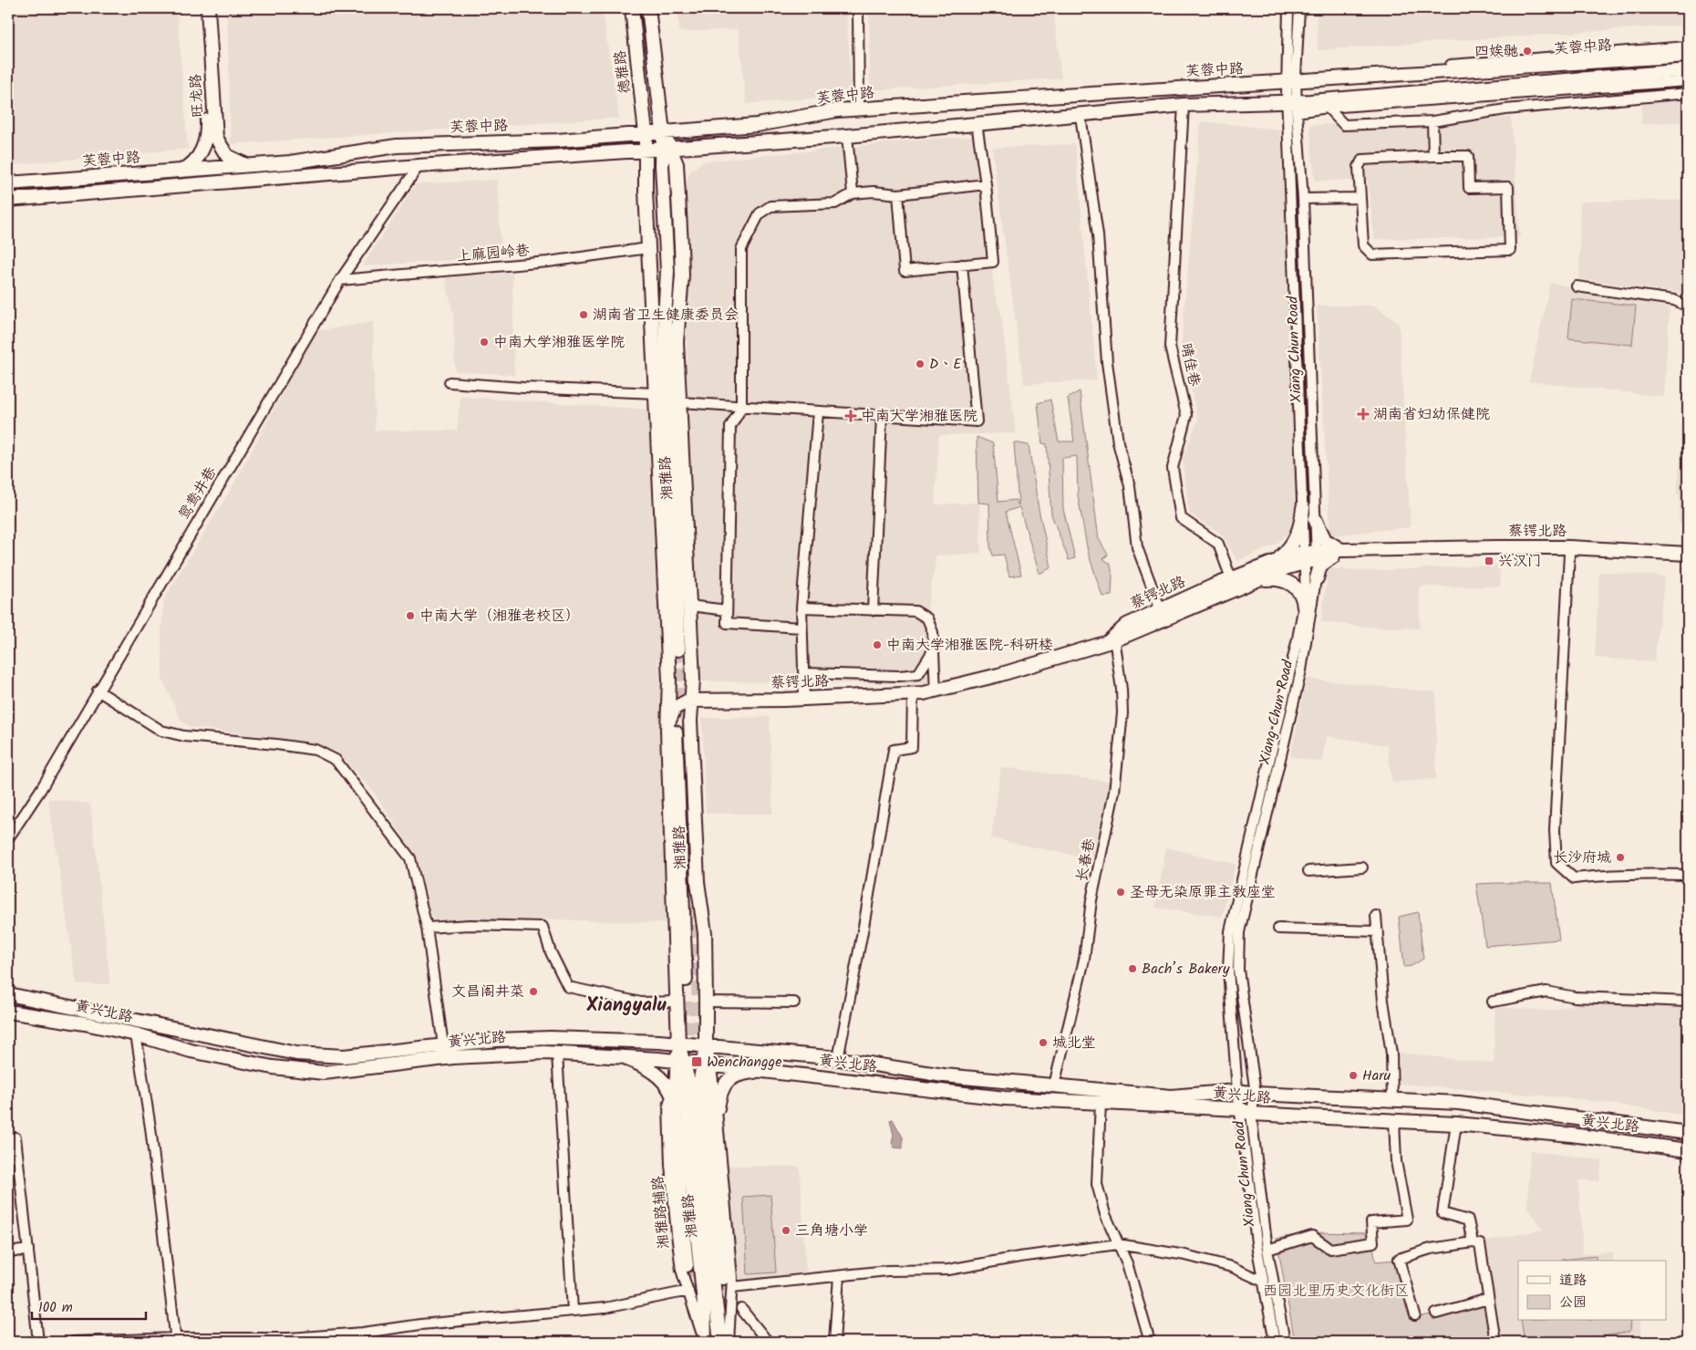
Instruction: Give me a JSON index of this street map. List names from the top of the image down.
{
  "streets": {
    "main road": [
      "芙蓉中路",
      "德雅路",
      "旺龙路",
      "湘雅路",
      "蔡锷北路",
      "黄兴北路"
    ],
    "street": [
      "上麻园岭巷",
      "Xiang Chun Road",
      "晴佳巷",
      "鸳鸯井巷",
      "长春巷",
      "湘雅路辅路"
    ]
  },
  "crossings": [
    ["芙蓉中路", "德雅路"],
    ["芙蓉中路", "旺龙路"],
    ["芙蓉中路", "Xiang Chun Road"],
    ["芙蓉中路", "晴佳巷"],
    ["芙蓉中路", "湘雅路"],
    ["芙蓉中路", "鸳鸯井巷"],
    ["德雅路", "湘雅路"],
    ["上麻园岭巷", "湘雅路"],
    ["上麻园岭巷", "鸳鸯井巷"],
    ["Xiang Chun Road", "蔡锷北路"],
    ["Xiang Chun Road", "黄兴北路"],
    ["晴佳巷", "蔡锷北路"],
    ["湘雅路", "蔡锷北路"],
    ["湘雅路", "黄兴北路"],
    ["湘雅路", "湘雅路辅路"],
    ["蔡锷北路", "长春巷"],
    ["长春巷", "黄兴北路"]
  ],
  "districts": ["Xiangyalu"],
  "parks": ["西园北里历史文化街区"],
  "places": {
    "other": [
      "四娭毑",
      "湖南省卫生健康委员会",
      "中南大学湘雅医学院",
      "D、E",
      "中南大学（湘雅老校区）",
      "中南大学湘雅医院-科研楼",
      "长沙府城",
      "圣母无染原罪主教座堂",
      "Bach’s Bakery",
      "文昌阁井菜",
      "城北堂",
      "Haru",
      "三角塘小学"
    ],
    "health": ["湖南省妇幼保健院", "中南大学湘雅医院"],
    "transit": ["兴汉门", "Wenchangge"]
  },
  "legend": ["道路", "公园"],
  "scale_bar": "100 m"
}
